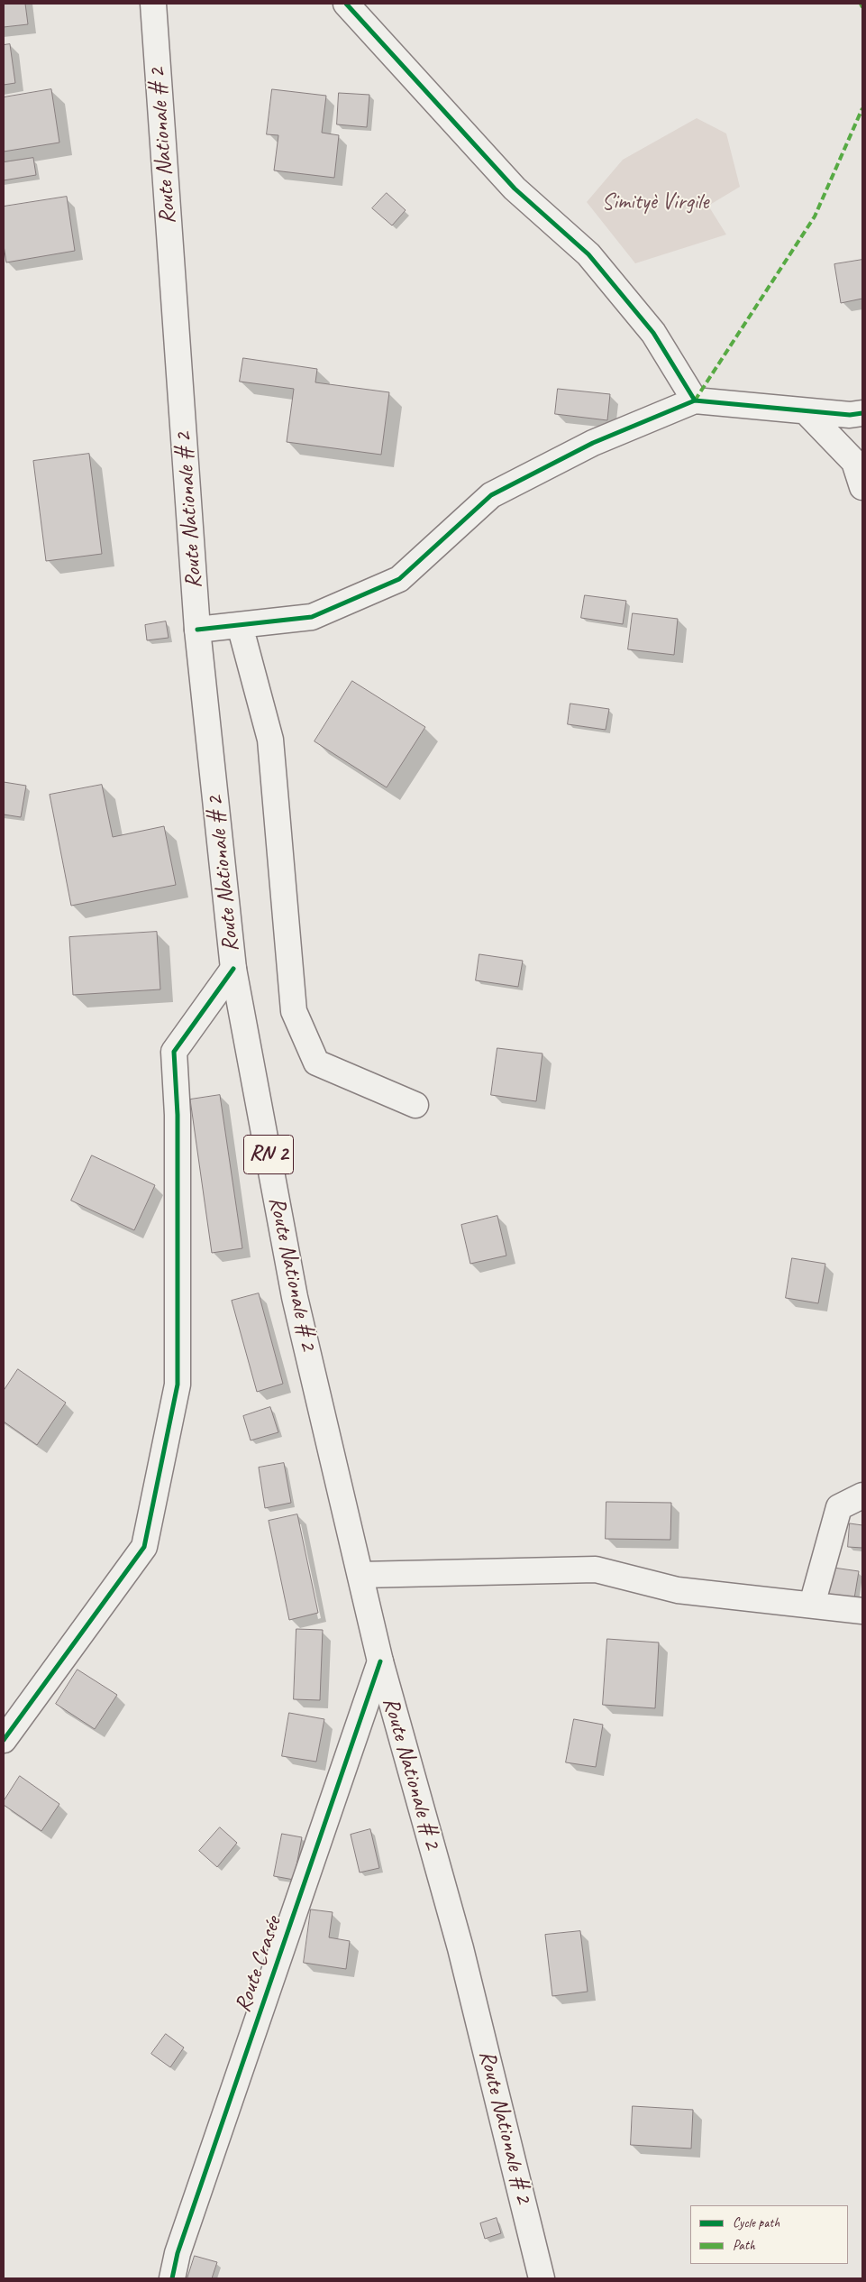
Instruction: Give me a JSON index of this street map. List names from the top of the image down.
{
  "streets": {
    "street": ["Route Nationale # 2", "RN 2", "Route Crasée"]
  },
  "crossings": [
    ["Route Nationale # 2", "Route Crasée"]
  ],
  "parks": ["Simityè Virgile"],
  "legend": ["Cycle path", "Path"]
}
